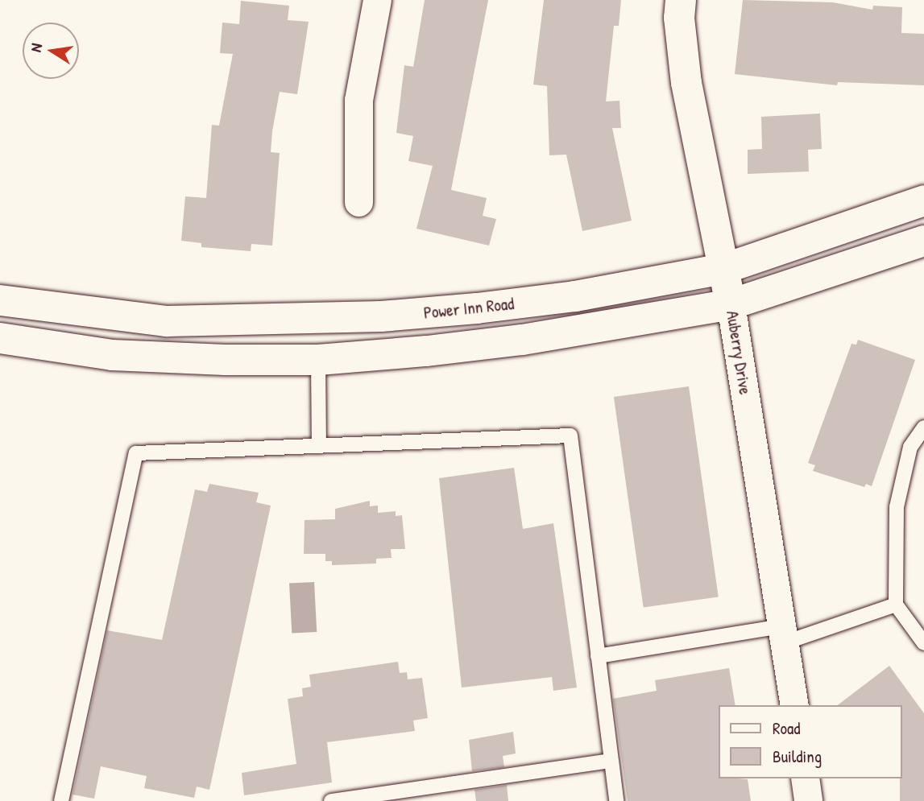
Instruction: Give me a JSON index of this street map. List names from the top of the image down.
{
  "streets": {
    "main road": ["Power Inn Road", "Auberry Drive"]
  },
  "crossings": [
    ["Power Inn Road", "Auberry Drive"]
  ],
  "legend": ["Road", "Building"],
  "north": "left"
}
